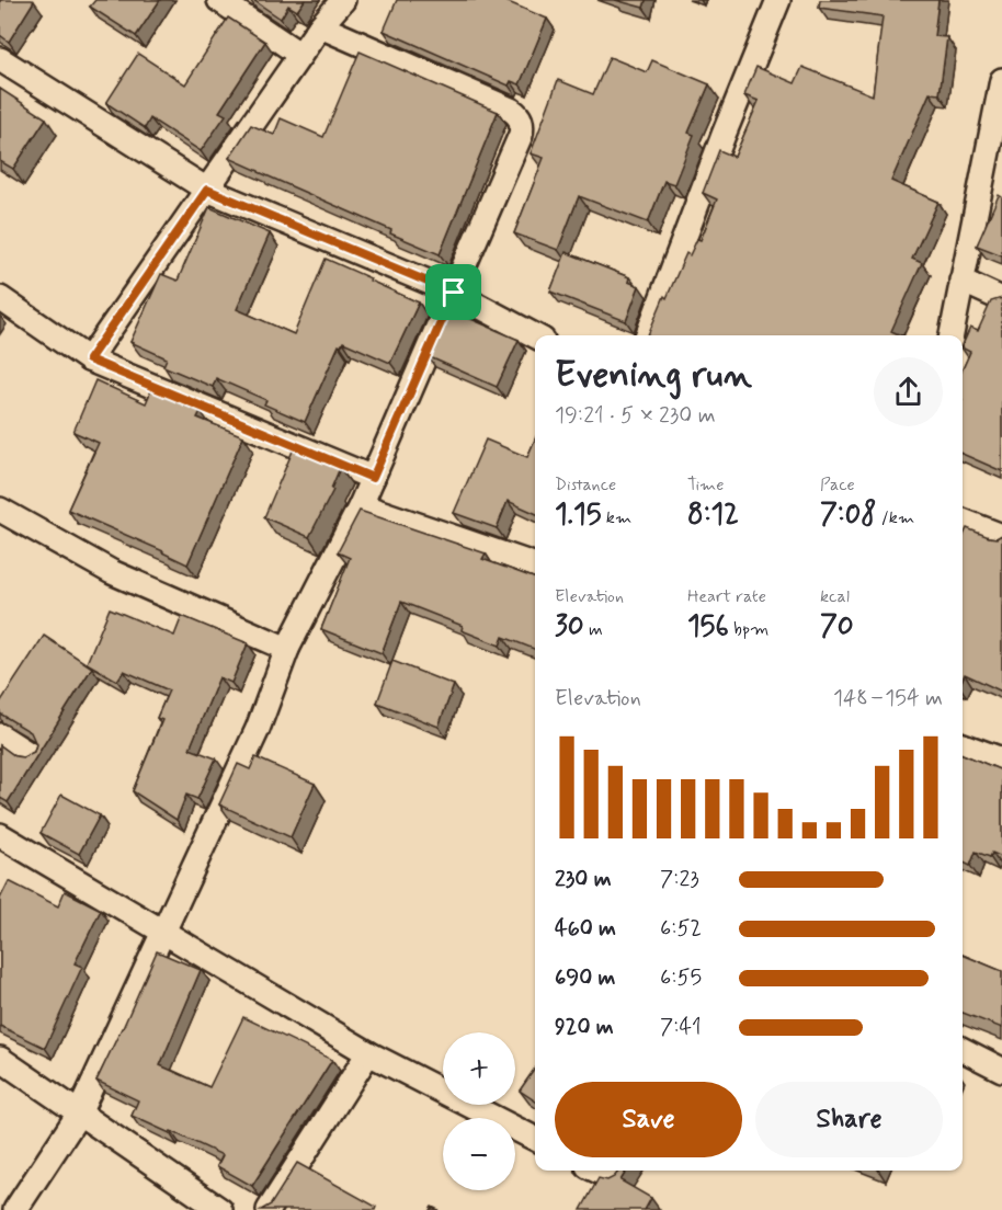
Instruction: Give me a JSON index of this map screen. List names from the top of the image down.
{
  "page": {
    "heading": ["Evening run", "19:21 · 5 × 230 m"],
    "stats": [
      ["Distance", "1.15 km"],
      ["Time", "8:12"],
      ["Pace", "7:08 /km"],
      ["Elevation", "30 m"],
      ["Heart rate", "156 bpm"],
      ["kcal", "70"]
    ],
    "chart": ["Elevation", "148–154 m"],
    "list": [
      {
        "name": "230 m",
        "note": "7:23"
      },
      {
        "name": "460 m",
        "note": "6:52"
      },
      {
        "name": "690 m",
        "note": "6:55"
      },
      {
        "name": "920 m",
        "note": "7:41"
      }
    ],
    "map_buttons": ["+", "−"],
    "buttons": ["Save", "Share"]
  }
}
